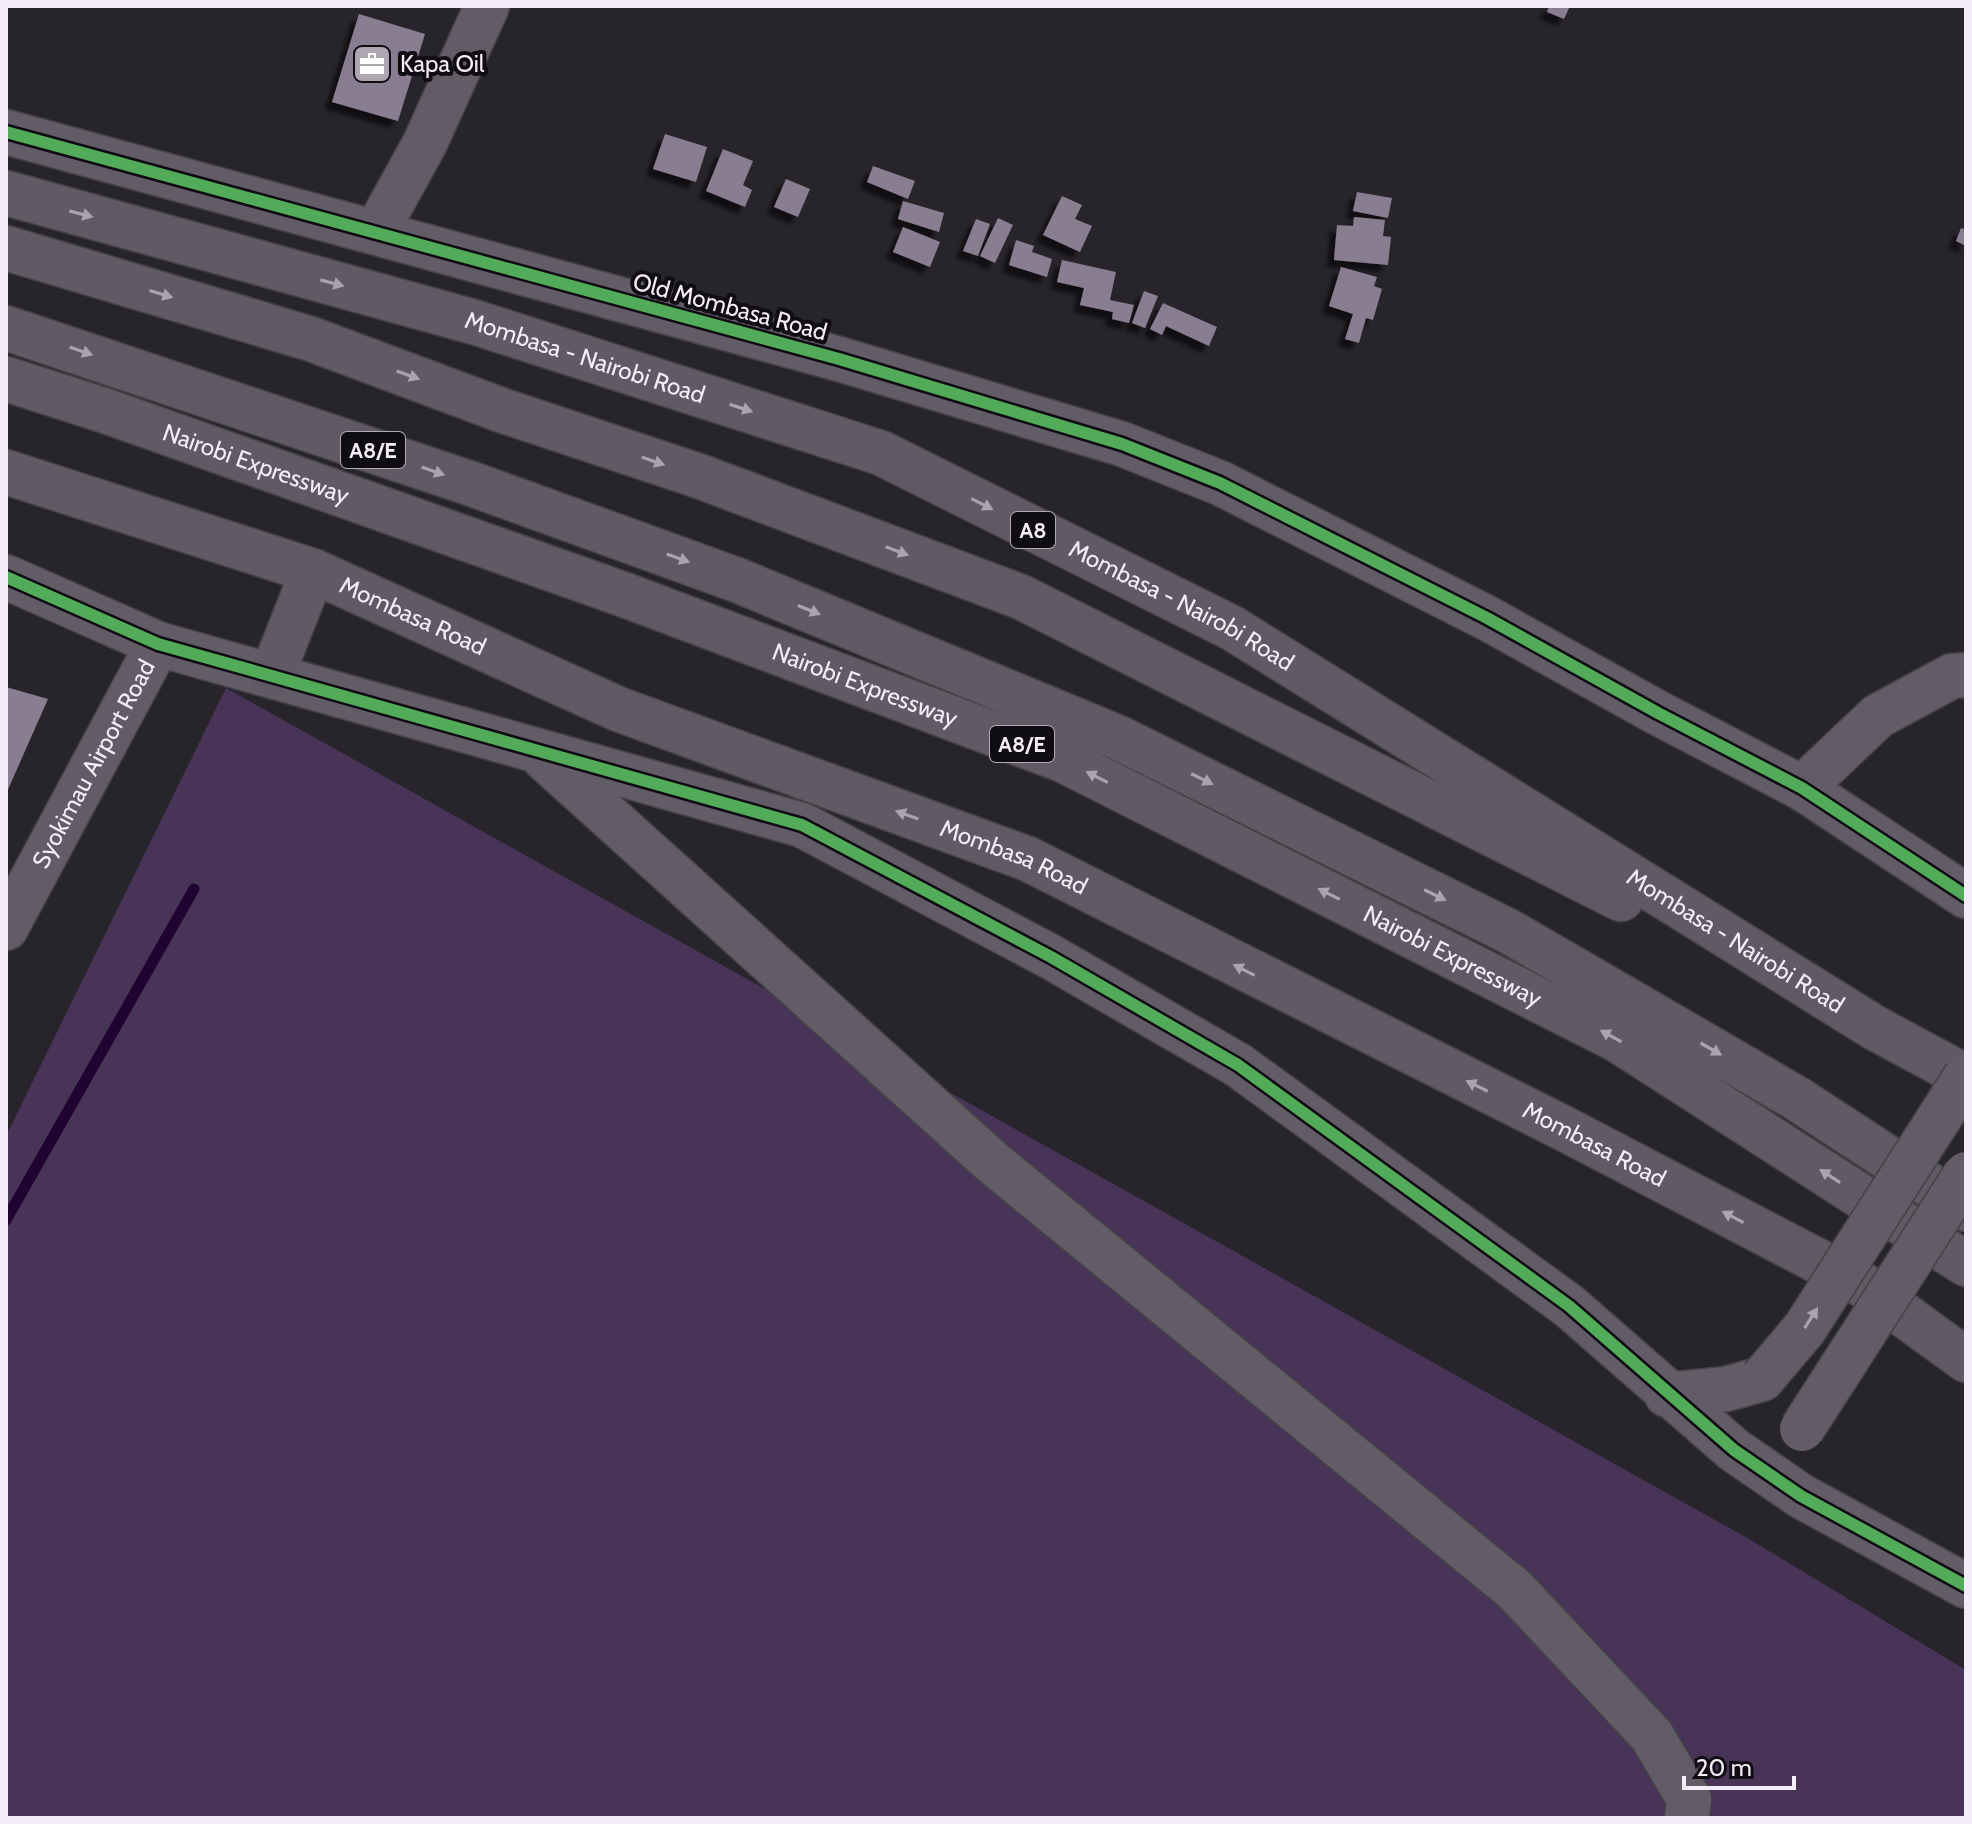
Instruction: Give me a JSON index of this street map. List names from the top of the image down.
{
  "streets": {
    "highway": [
      "Mombasa - Nairobi Road",
      "A8/E",
      "Nairobi Expressway",
      "A8",
      "Mombasa Road"
    ],
    "street": ["Old Mombasa Road", "Syokimau Airport Road"]
  },
  "places": {
    "office": ["Kapa Oil"]
  },
  "scale_bar": "20 m"
}
